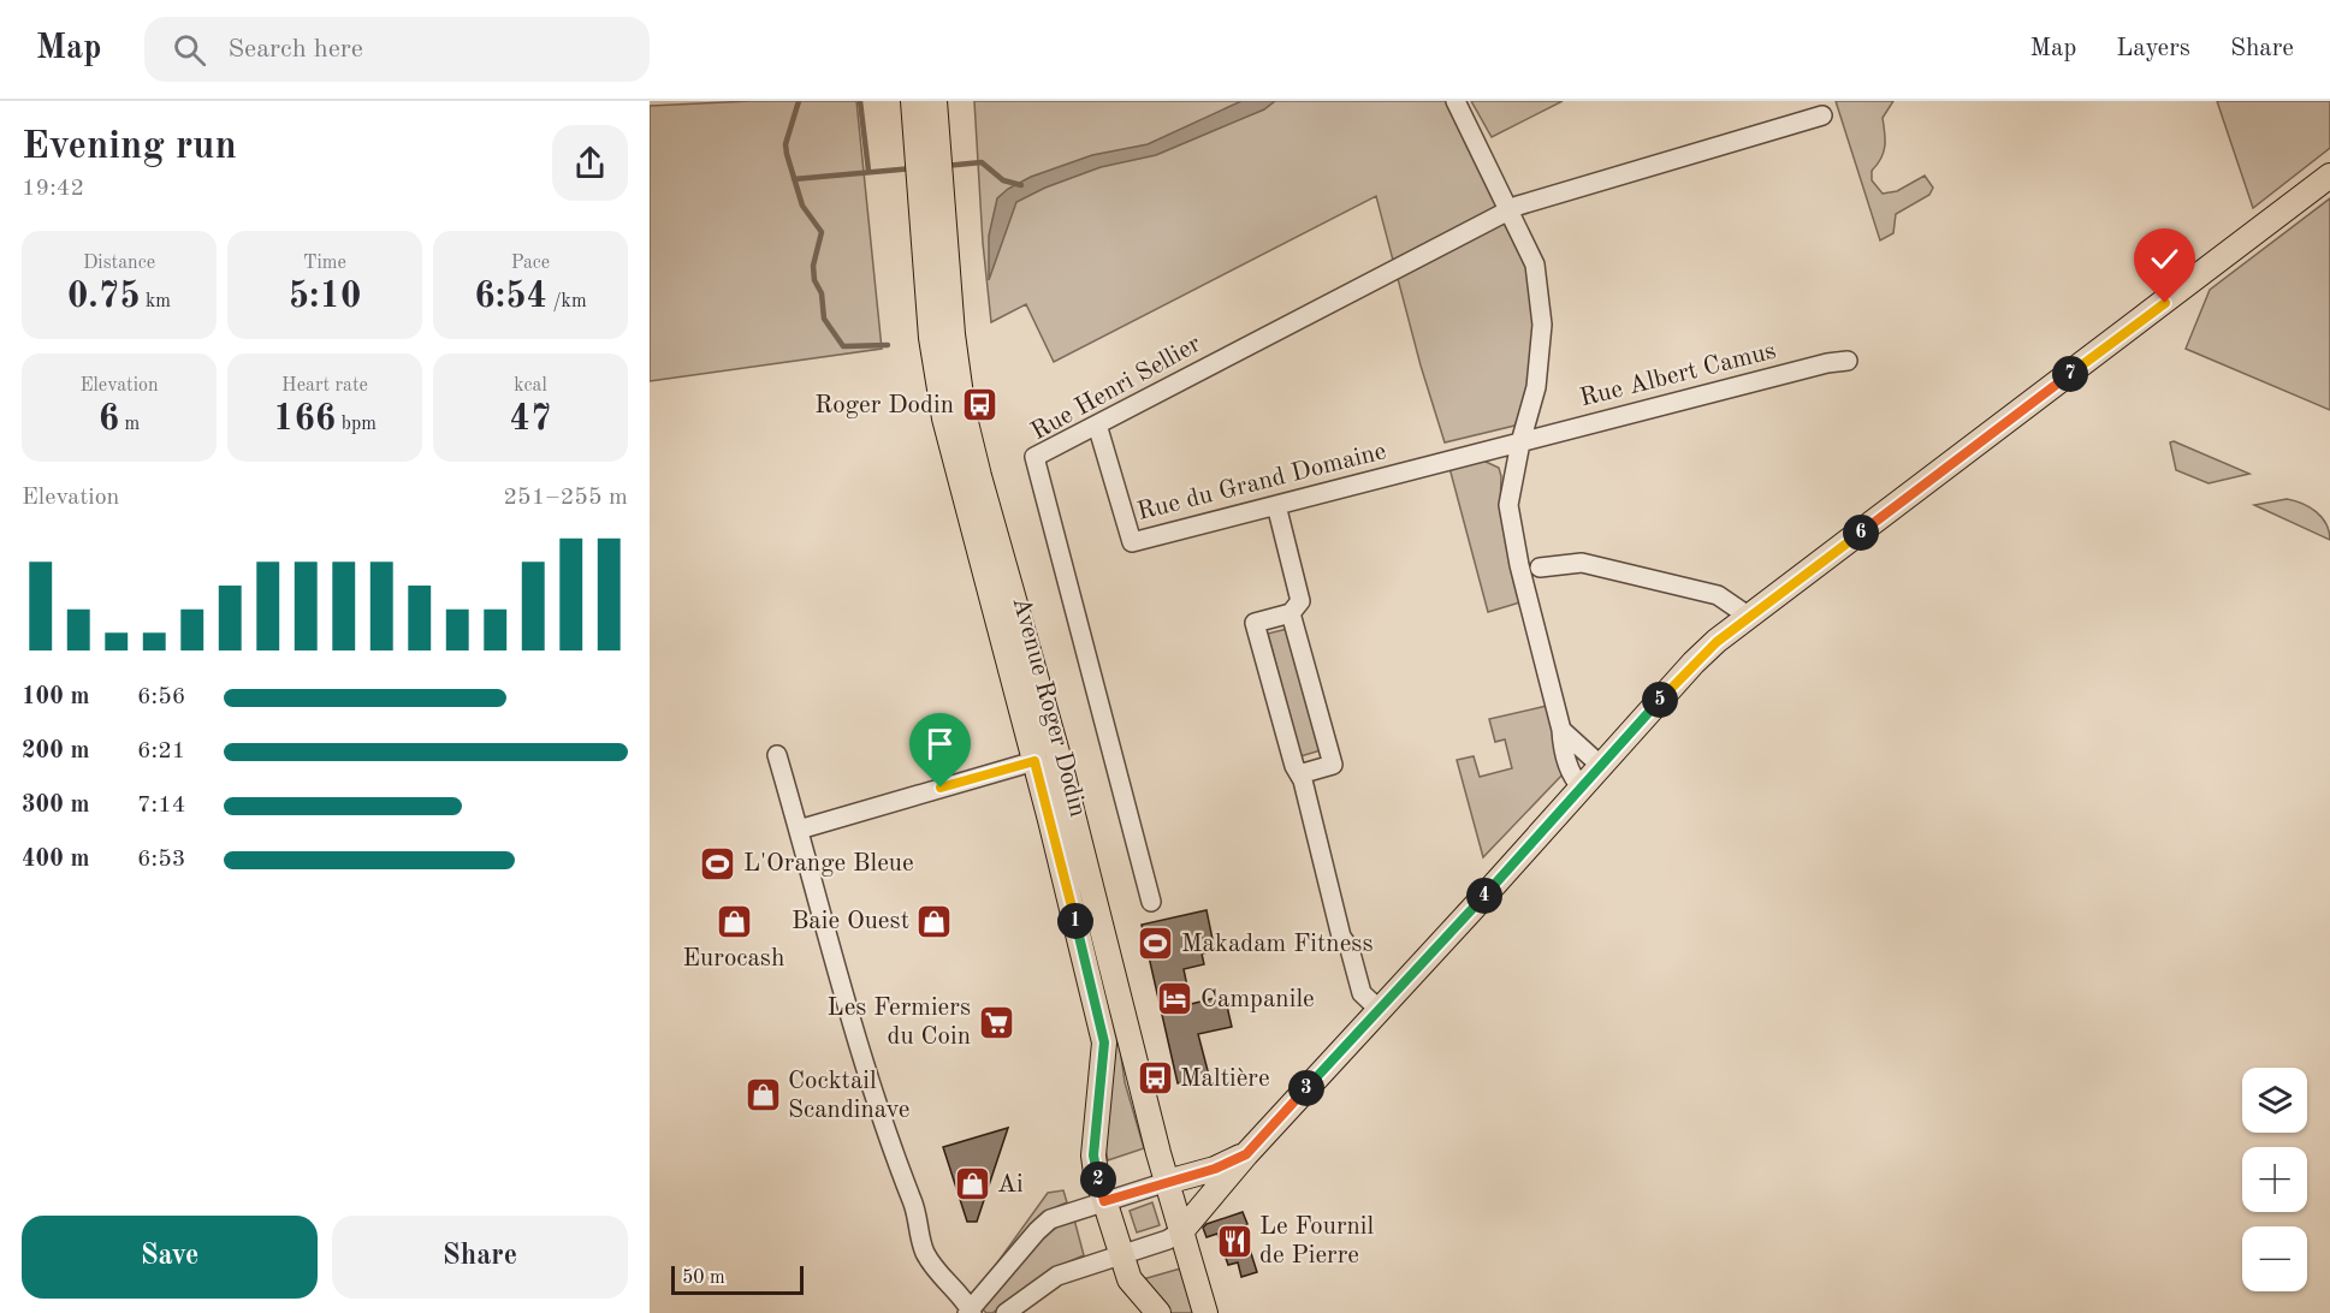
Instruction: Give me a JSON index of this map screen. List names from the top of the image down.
{
  "streets": {
    "main road": ["Avenue Roger Dodin"],
    "street": ["Rue Albert Camus", "Rue Henri Sellier", "Rue du Grand Domaine"]
  },
  "crossings": [
    ["Rue Albert Camus", "Rue du Grand Domaine"],
    ["Rue Henri Sellier", "Rue du Grand Domaine"]
  ],
  "places": {
    "bus stop": ["Roger Dodin", "Maltière"],
    "sports": ["L'Orange Bleue", "Makadam Fitness"],
    "shop": [
      "Eurocash",
      "Baie Ouest",
      "Cocktail Scandinave",
      "Ai"
    ],
    "hotel": ["Campanile"],
    "supermarket": ["Les Fermiers du Coin"],
    "restaurant": ["Le Fournil de Pierre"]
  },
  "scale_bar": "50 m",
  "page": {
    "header": "Map",
    "search": "Search here",
    "nav": ["Map", "Layers", "Share"],
    "heading": ["Evening run", "19:42"],
    "stats": [
      ["Distance", "0.75 km"],
      ["Time", "5:10"],
      ["Pace", "6:54 /km"],
      ["Elevation", "6 m"],
      ["Heart rate", "166 bpm"],
      ["kcal", "47"]
    ],
    "pins": [
      "7",
      "6",
      "5",
      "4",
      "1",
      "3",
      "2"
    ],
    "chart": ["Elevation", "251–255 m"],
    "list": [
      {
        "name": "100 m",
        "note": "6:56"
      },
      {
        "name": "200 m",
        "note": "6:21"
      },
      {
        "name": "300 m",
        "note": "7:14"
      },
      {
        "name": "400 m",
        "note": "6:53"
      }
    ],
    "map_buttons": ["+", "−"],
    "buttons": ["Save", "Share"],
    "scale": "50 m"
  }
}
